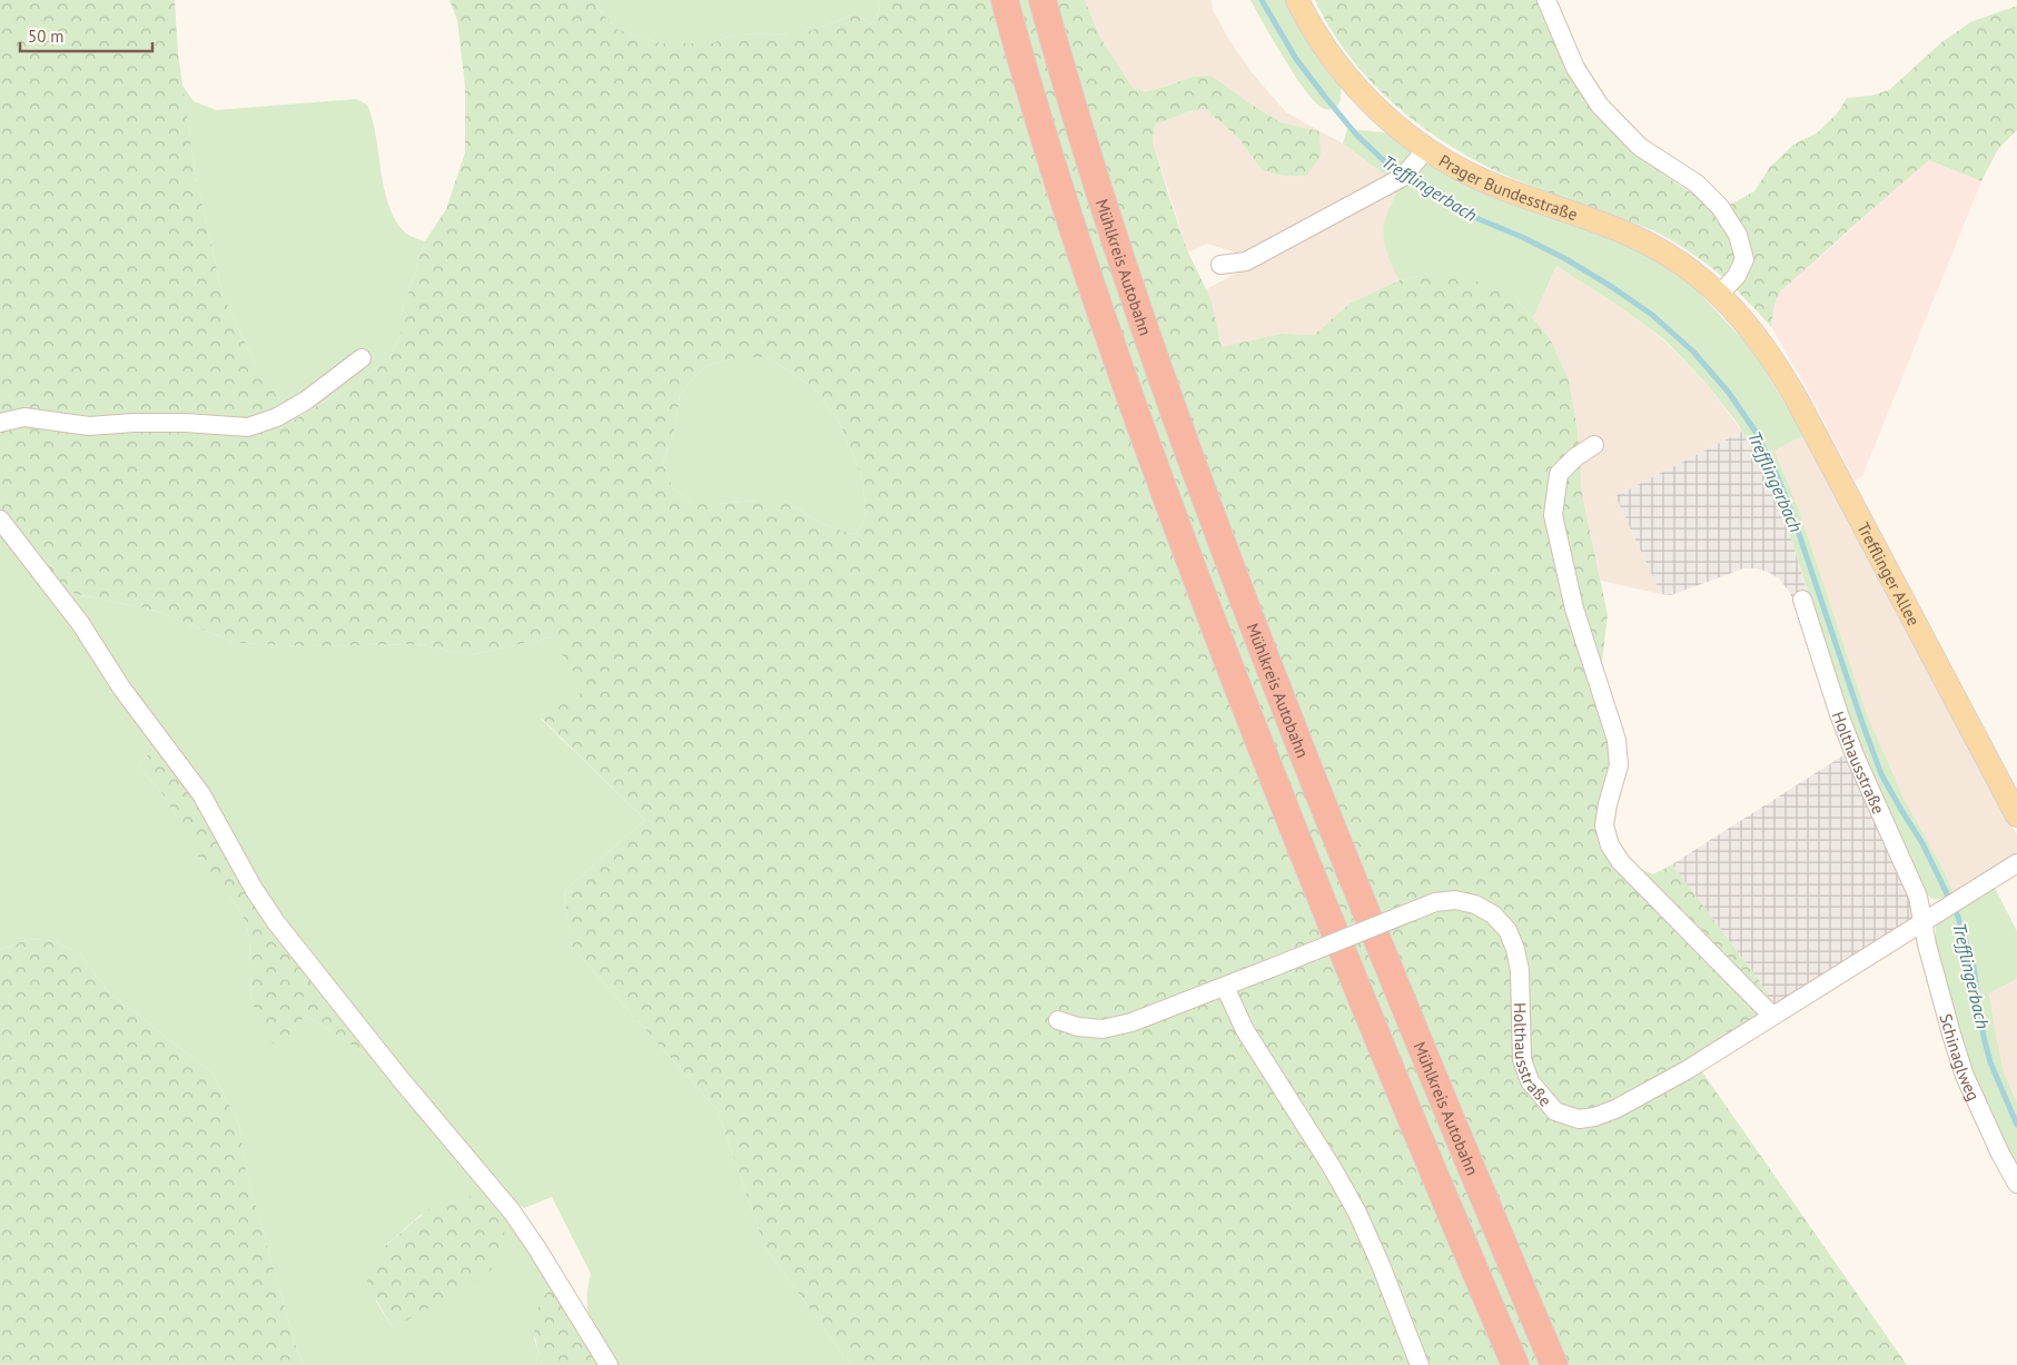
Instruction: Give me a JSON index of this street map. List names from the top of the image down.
{
  "streets": {
    "highway": ["Mühlkreis Autobahn"],
    "main road": ["Prager Bundesstraße", "Trefflinger Allee"],
    "street": ["Holthausstraße", "Schinaglweg"]
  },
  "crossings": [
    ["Prager Bundesstraße", "Trefflinger Allee"],
    ["Holthausstraße", "Schinaglweg"]
  ],
  "water": ["Trefflingerbach"],
  "scale_bar": "50 m"
}
